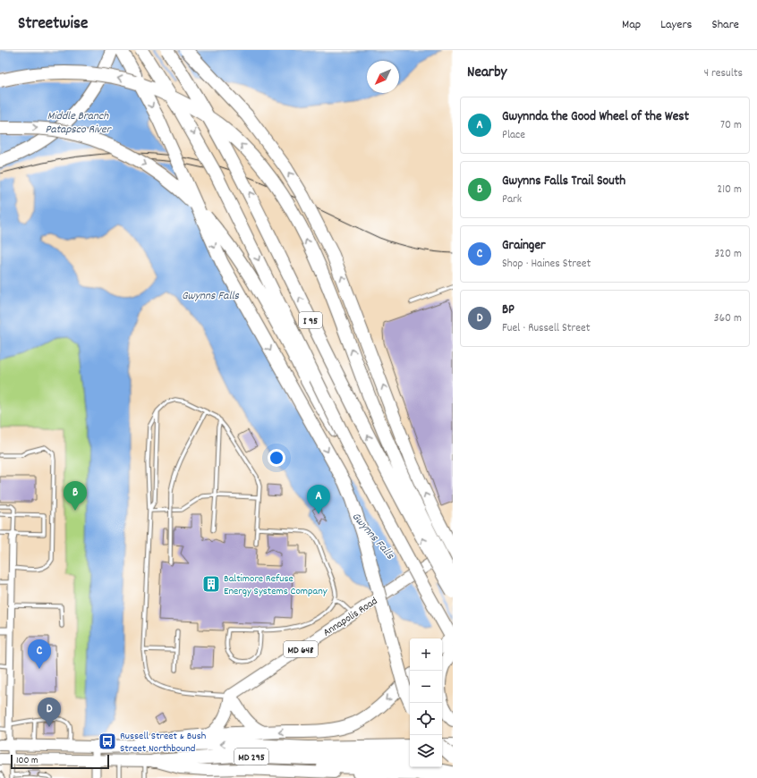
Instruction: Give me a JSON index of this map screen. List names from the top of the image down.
{
  "streets": {
    "highway": ["I 95", "MD 295"],
    "main road": ["Annapolis Road", "MD 648"]
  },
  "water": ["Middle Branch Patapsco River", "Gwynns Falls"],
  "places": {
    "building": ["Baltimore Refuse Energy Systems Company"],
    "bus stop": ["Russell Street & Bush Street Northbound"]
  },
  "scale_bar": "100 m",
  "north": "bottom left",
  "page": {
    "header": "Streetwise",
    "nav": ["Map", "Layers", "Share"],
    "heading": ["Nearby", "4 results"],
    "list": [
      {
        "mark": "A",
        "name": "Gwynnda the Good Wheel of the West",
        "note": "Place",
        "value": "70 m"
      },
      {
        "mark": "B",
        "name": "Gwynns Falls Trail South",
        "note": "Park",
        "value": "210 m"
      },
      {
        "mark": "C",
        "name": "Grainger",
        "note": "Shop · Haines Street",
        "value": "320 m"
      },
      {
        "mark": "D",
        "name": "BP",
        "note": "Fuel · Russell Street",
        "value": "360 m"
      }
    ],
    "pins": [
      "B",
      "A",
      "C",
      "D"
    ],
    "map_buttons": ["+", "−"],
    "scale": "100 m"
  }
}
